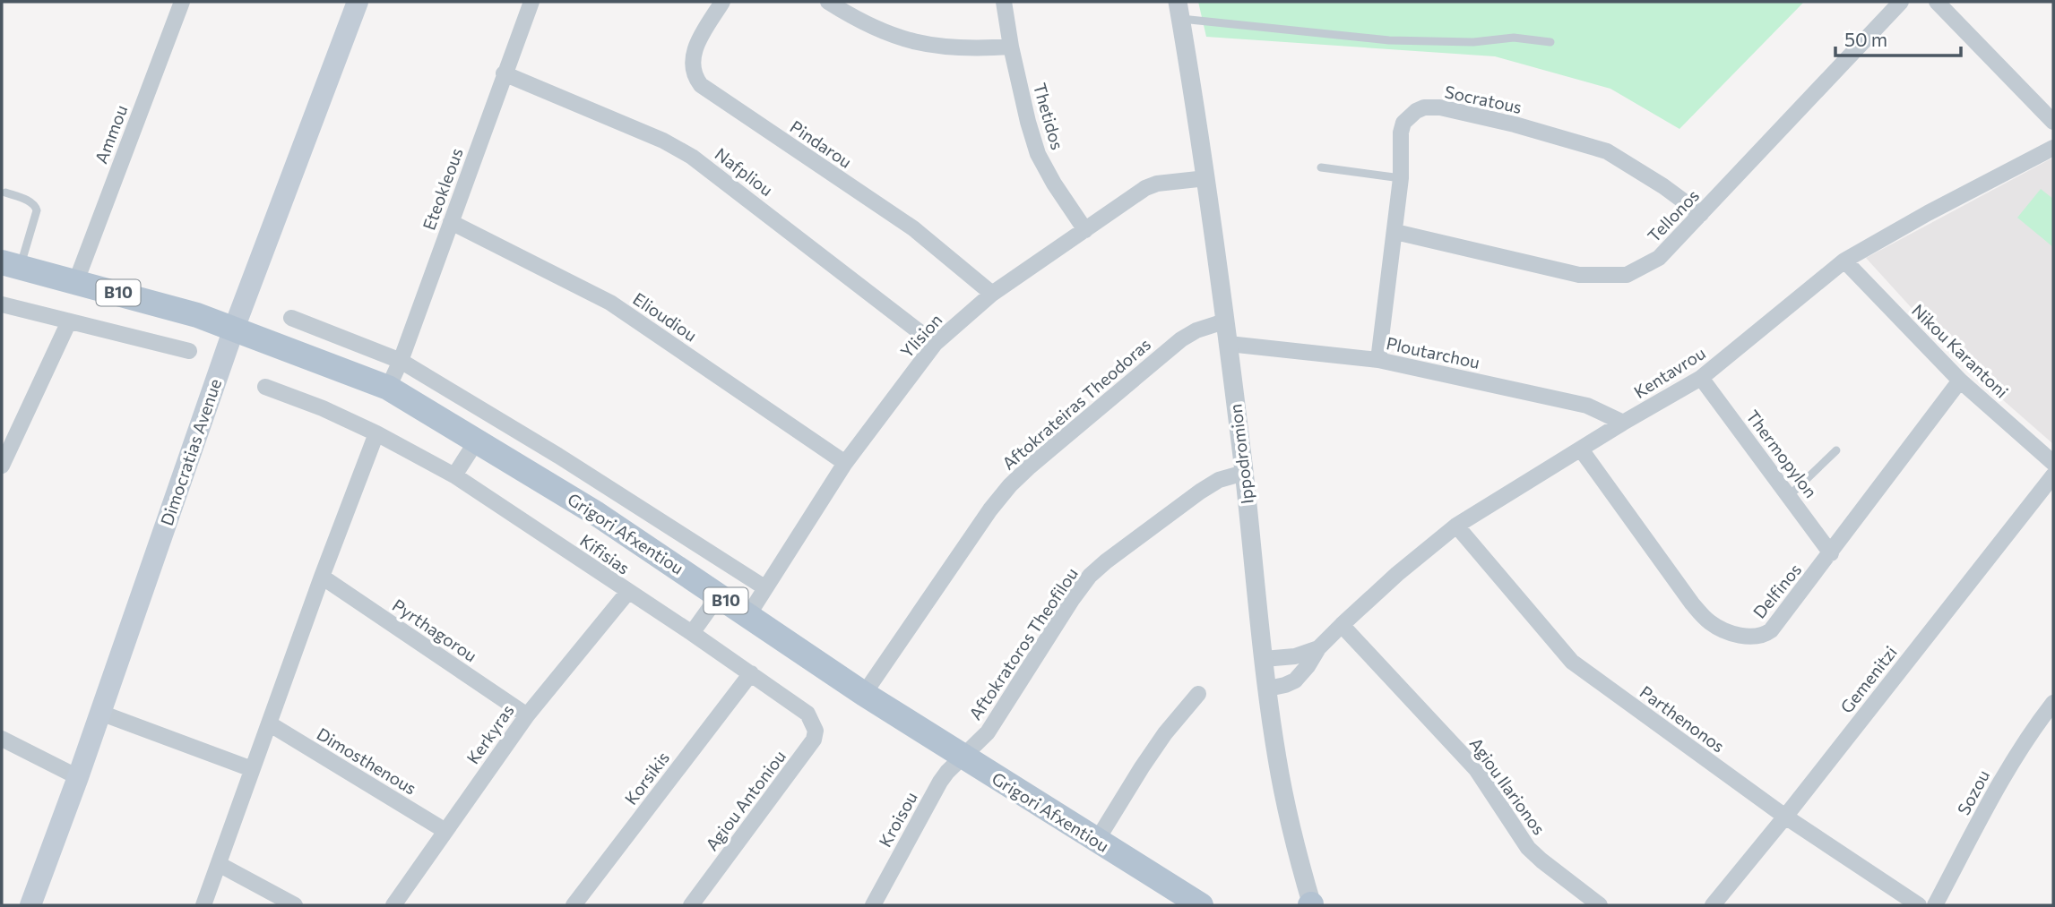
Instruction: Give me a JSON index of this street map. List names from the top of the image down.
{
  "streets": {
    "main road": ["B10", "Dimocratias Avenue", "Grigori Afxentiou"],
    "street": [
      "Socratous",
      "Thetidos",
      "Ammou",
      "Pindarou",
      "Nafpliou",
      "Eteokleous",
      "Tellonos",
      "Elioudiou",
      "Ylision",
      "Nikou Karantoni",
      "Ploutarchou",
      "Kentavrou",
      "Aftokrateiras Theodoras",
      "Ippodromion",
      "Thermopylon",
      "Kifisias",
      "Delfinos",
      "Pyrthagorou",
      "Aftokratoros Theofilou",
      "Gemenitzi",
      "Parthenonos",
      "Kerkyras",
      "Dimosthenous",
      "Korsikis",
      "Agiou Ilarionos",
      "Sozou",
      "Agiou Antoniou",
      "Kroisou"
    ]
  },
  "crossings": [
    ["Socratous", "Tellonos"],
    ["Socratous", "Ploutarchou"],
    ["Thetidos", "Ylision"],
    ["Ammou", "Grigori Afxentiou"],
    ["Pindarou", "Ylision"],
    ["Nafpliou", "Eteokleous"],
    ["Nafpliou", "Ylision"],
    ["Eteokleous", "Elioudiou"],
    ["Eteokleous", "Grigori Afxentiou"],
    ["Elioudiou", "Ylision"],
    ["Ylision", "Ippodromion"],
    ["Ylision", "Grigori Afxentiou"],
    ["Nikou Karantoni", "Kentavrou"],
    ["Nikou Karantoni", "Delfinos"],
    ["Ploutarchou", "Kentavrou"],
    ["Ploutarchou", "Ippodromion"],
    ["Kentavrou", "Ippodromion"],
    ["Kentavrou", "Thermopylon"],
    ["Kentavrou", "Delfinos"],
    ["Kentavrou", "Parthenonos"],
    ["Kentavrou", "Agiou Ilarionos"],
    ["Aftokrateiras Theodoras", "Ippodromion"],
    ["Aftokrateiras Theodoras", "Grigori Afxentiou"],
    ["Dimocratias Avenue", "Grigori Afxentiou"],
    ["Ippodromion", "Aftokratoros Theofilou"],
    ["Thermopylon", "Delfinos"],
    ["Grigori Afxentiou", "Aftokratoros Theofilou"],
    ["Grigori Afxentiou", "Kroisou"],
    ["Kifisias", "Kerkyras"],
    ["Kifisias", "Korsikis"],
    ["Kifisias", "Agiou Antoniou"],
    ["Pyrthagorou", "Kerkyras"],
    ["Aftokratoros Theofilou", "Kroisou"],
    ["Gemenitzi", "Parthenonos"],
    ["Kerkyras", "Dimosthenous"]
  ],
  "scale_bar": "50 m"
}
